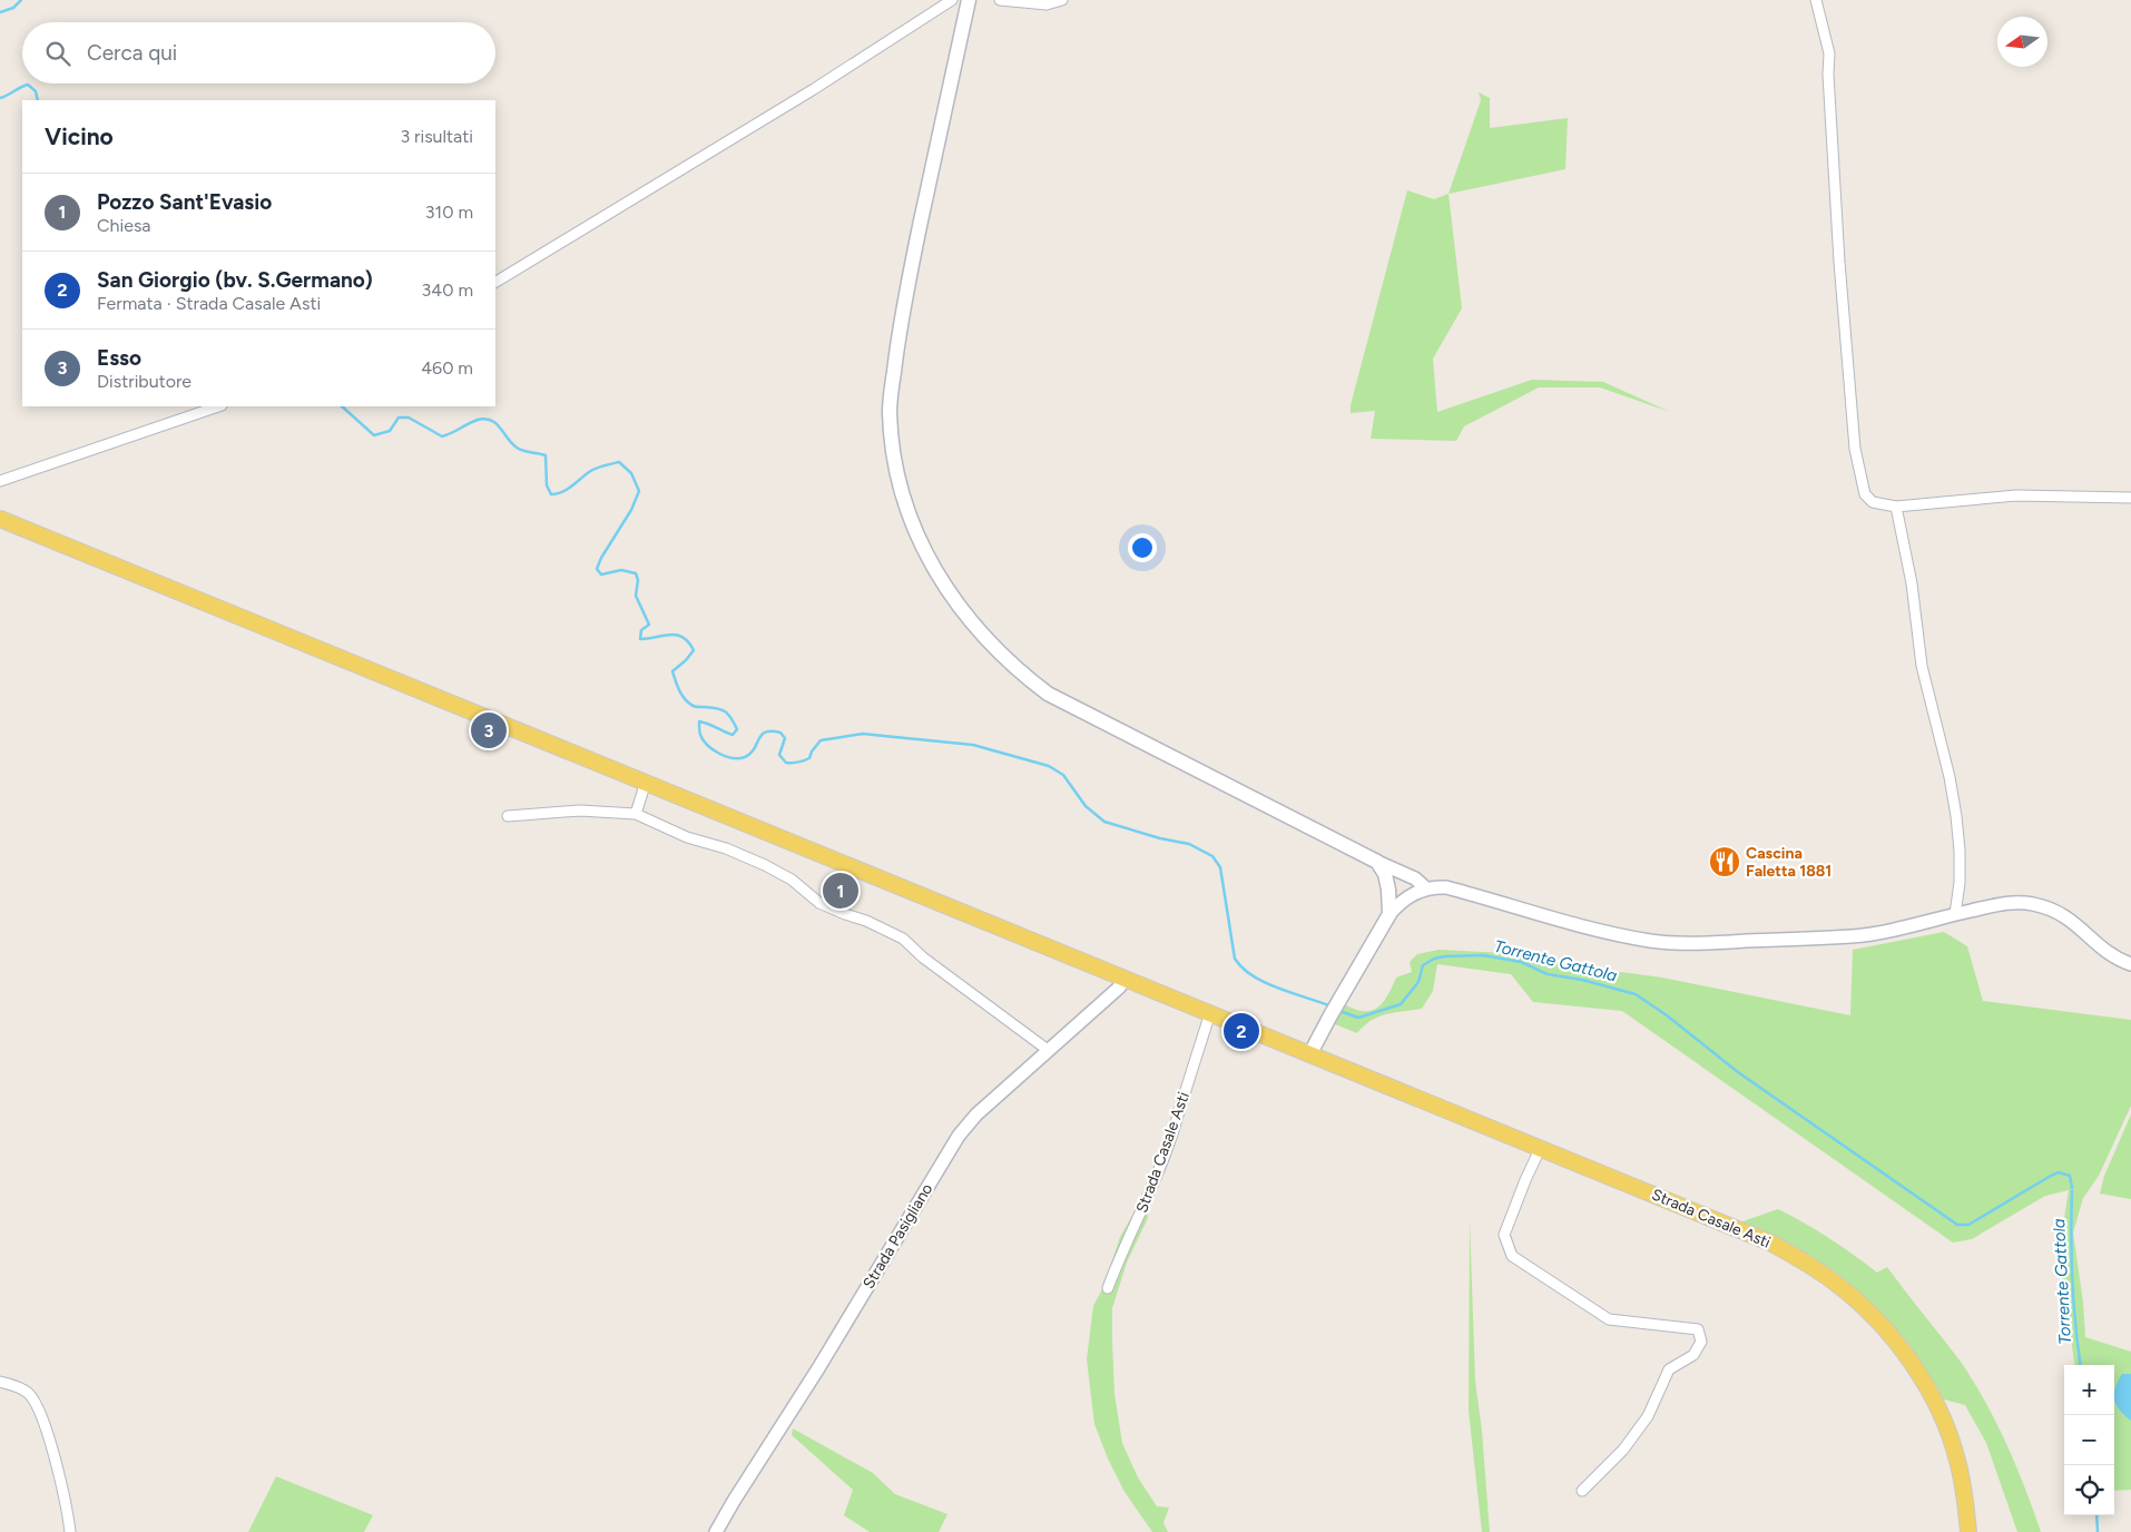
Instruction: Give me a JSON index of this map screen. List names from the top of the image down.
{
  "streets": {
    "main road": ["Strada Casale Asti"],
    "street": ["Strada Pasigliano"]
  },
  "crossings": [
    ["Strada Casale Asti", "Strada Pasigliano"]
  ],
  "water": ["Torrente Gattola"],
  "places": {
    "restaurant": ["Cascina Faletta 1881"]
  },
  "north": "left",
  "page": {
    "search": "Cerca qui",
    "heading": ["Vicino", "3 risultati"],
    "list": [
      {
        "mark": "1",
        "name": "Pozzo Sant'Evasio",
        "note": "Chiesa",
        "value": "310 m"
      },
      {
        "mark": "2",
        "name": "San Giorgio (bv. S.Germano)",
        "note": "Fermata · Strada Casale Asti",
        "value": "340 m"
      },
      {
        "mark": "3",
        "name": "Esso",
        "note": "Distributore",
        "value": "460 m"
      }
    ],
    "pins": ["3", "1", "2"],
    "map_buttons": ["+", "−"]
  }
}
